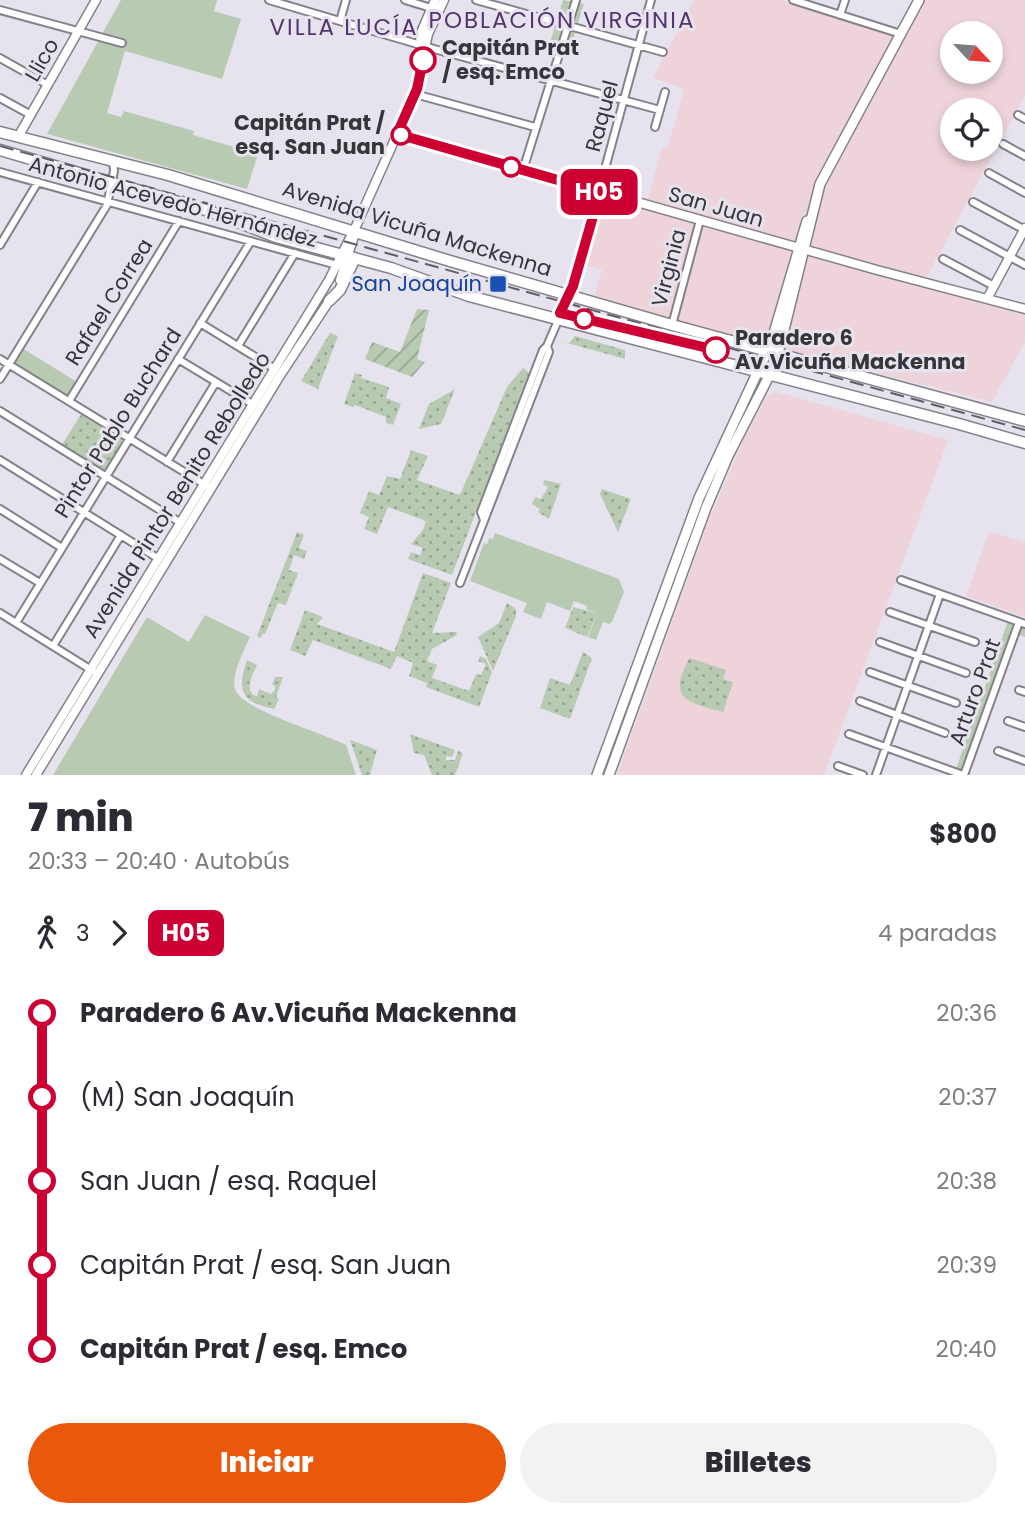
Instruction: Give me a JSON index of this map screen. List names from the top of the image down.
{
  "streets": {
    "main road": ["Avenida Vicuña Mackenna"],
    "street": [
      "Llico",
      "Raquel",
      "Antonio Acevedo Hernández",
      "San Juan",
      "Virginia",
      "Rafael Correa",
      "Pintor Pablo Buchard",
      "Avenida Pintor Benito Rebolledo",
      "Arturo Prat"
    ]
  },
  "crossings": [
    ["Llico", "Avenida Vicuña Mackenna"],
    ["Raquel", "San Juan"],
    ["Raquel", "Avenida Vicuña Mackenna"],
    ["Antonio Acevedo Hernández", "Rafael Correa"],
    ["Antonio Acevedo Hernández", "Pintor Pablo Buchard"],
    ["Antonio Acevedo Hernández", "Avenida Pintor Benito Rebolledo"],
    ["San Juan", "Virginia"],
    ["San Juan", "Avenida Pintor Benito Rebolledo"],
    ["Avenida Vicuña Mackenna", "Virginia"],
    ["Avenida Vicuña Mackenna", "Avenida Pintor Benito Rebolledo"]
  ],
  "districts": ["POBLACIÓN VIRGINIA", "VILLA LUCÍA"],
  "places": {
    "other": ["Capitán Prat / esq. Emco", "Capitán Prat / esq. San Juan", "Paradero 6 Av.Vicuña Mackenna"],
    "transit": ["San Joaquín"]
  },
  "lines": ["bus line H05"],
  "north": "bottom right",
  "page": {
    "on_map": "H05",
    "heading": ["7 min", "20:33 – 20:40 · Autobús", "$800"],
    "legs": ["3", "H05", "4 paradas"],
    "list": [
      {
        "name": "Paradero 6 Av.Vicuña Mackenna",
        "value": "20:36"
      },
      {
        "name": "(M) San Joaquín",
        "value": "20:37"
      },
      {
        "name": "San Juan / esq. Raquel",
        "value": "20:38"
      },
      {
        "name": "Capitán Prat / esq. San Juan",
        "value": "20:39"
      },
      {
        "name": "Capitán Prat / esq. Emco",
        "value": "20:40"
      }
    ],
    "buttons": ["Iniciar", "Billetes"]
  }
}
